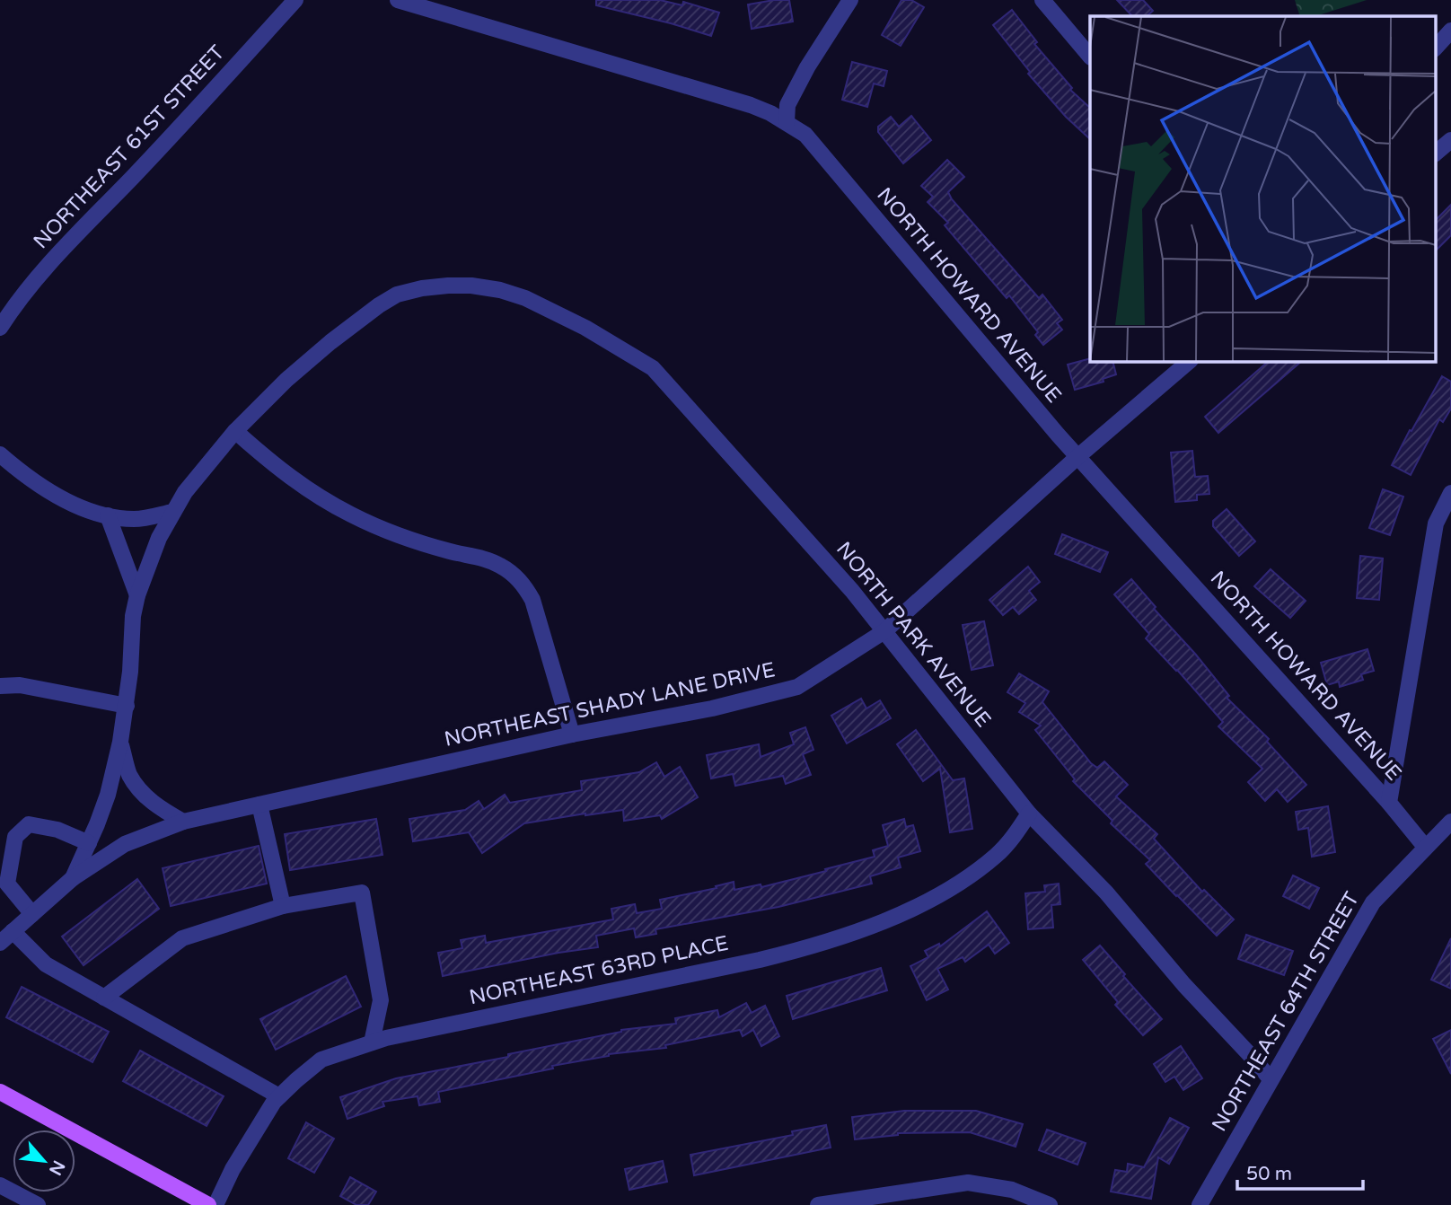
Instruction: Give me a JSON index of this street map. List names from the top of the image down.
{
  "streets": {
    "street": [
      "NORTHEAST 61ST STREET",
      "NORTH HOWARD AVENUE",
      "NORTH PARK AVENUE",
      "NORTHEAST SHADY LANE DRIVE",
      "NORTHEAST 63RD PLACE",
      "NORTHEAST 64TH STREET"
    ]
  },
  "crossings": [
    ["NORTH HOWARD AVENUE", "NORTHEAST SHADY LANE DRIVE"],
    ["NORTH PARK AVENUE", "NORTHEAST SHADY LANE DRIVE"],
    ["NORTH PARK AVENUE", "NORTHEAST 63RD PLACE"],
    ["NORTH PARK AVENUE", "NORTHEAST 64TH STREET"]
  ],
  "scale_bar": "50 m",
  "north": "bottom right"
}
